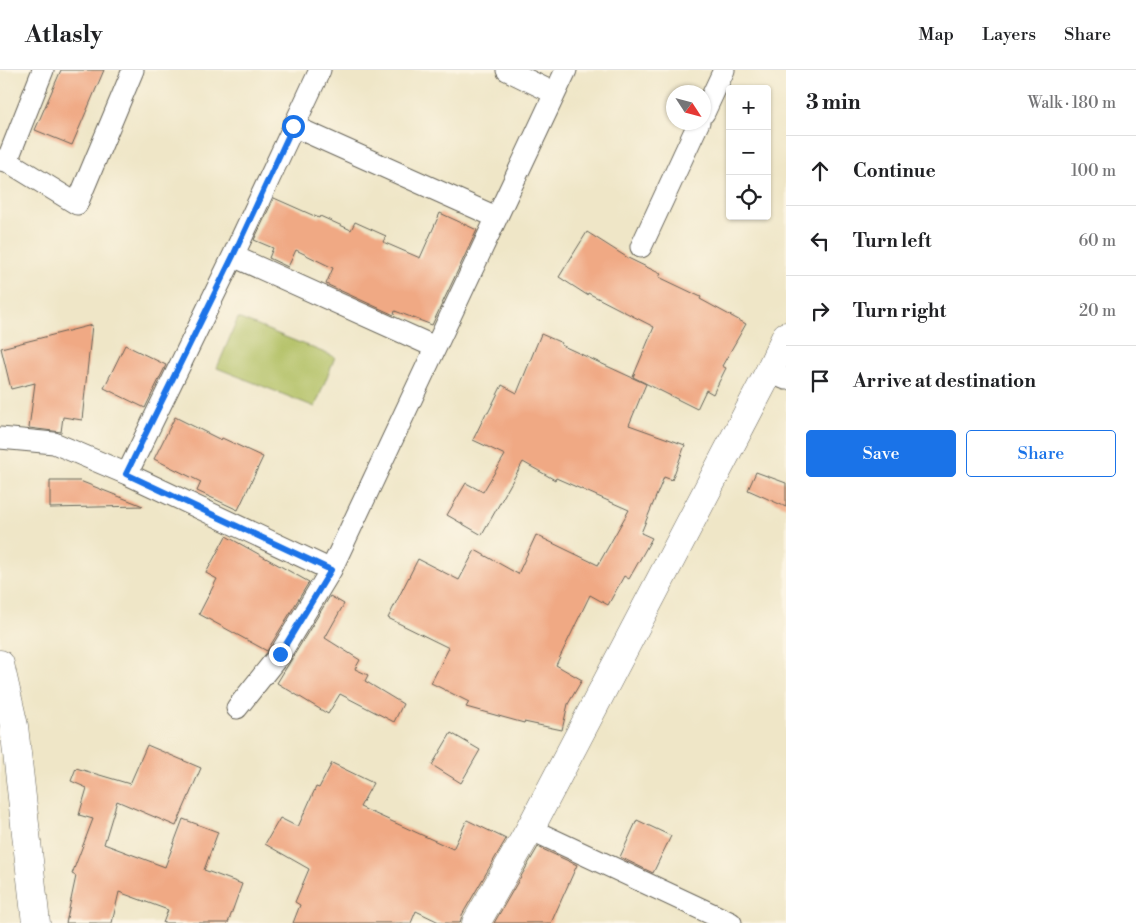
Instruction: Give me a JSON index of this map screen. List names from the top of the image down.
{
  "north": "bottom right",
  "page": {
    "header": "Atlasly",
    "nav": ["Map", "Layers", "Share"],
    "heading": ["3 min", "Walk · 180 m"],
    "map_buttons": ["+", "−"],
    "list": [
      ["Continue", "100 m"],
      ["Turn left", "60 m"],
      ["Turn right", "20 m"],
      "Arrive at destination"
    ],
    "buttons": ["Save", "Share"]
  }
}
